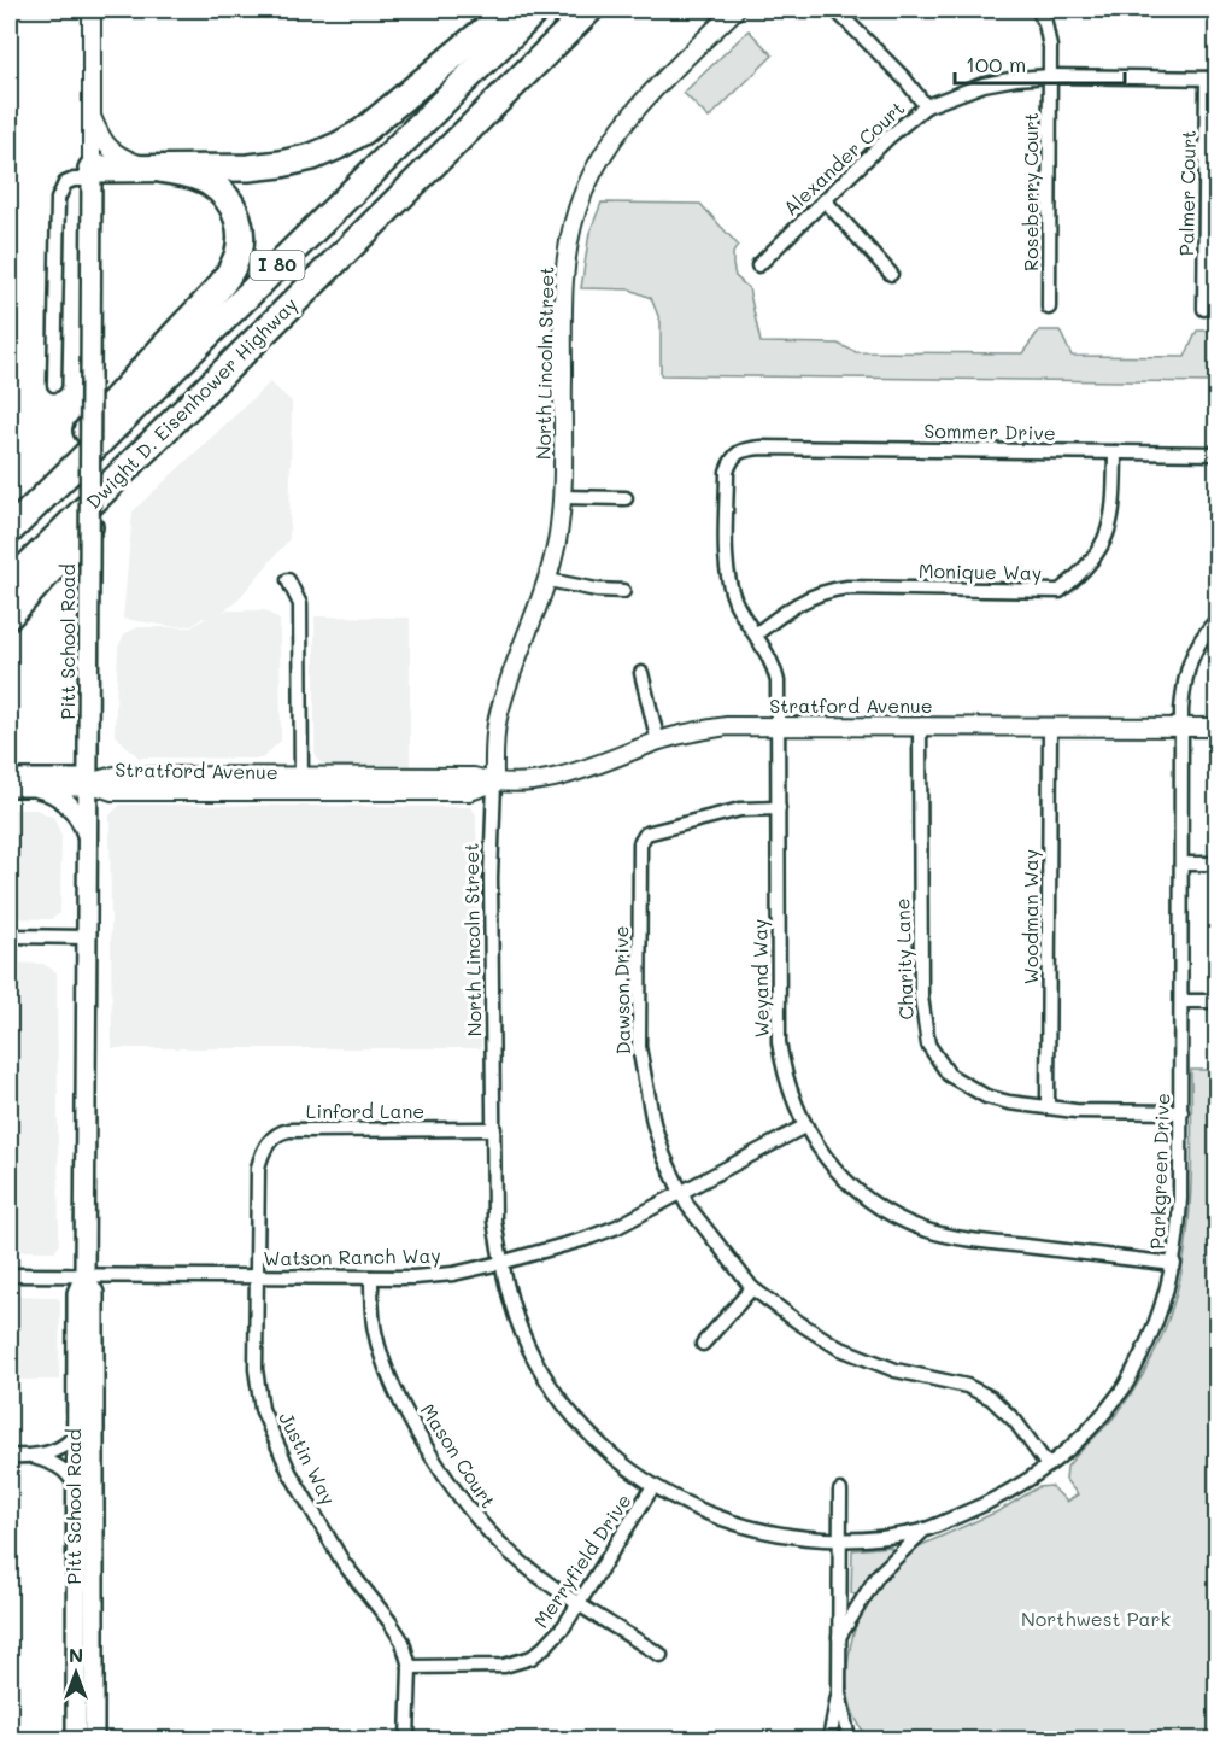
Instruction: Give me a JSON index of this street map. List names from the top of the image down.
{
  "streets": {
    "highway": ["I 80", "Dwight D. Eisenhower Highway"],
    "main road": ["Pitt School Road"],
    "street": [
      "Alexander Court",
      "Roseberry Court",
      "Palmer Court",
      "North Lincoln Street",
      "Sommer Drive",
      "Monique Way",
      "Stratford Avenue",
      "Woodman Way",
      "Charity Lane",
      "Weyand Way",
      "Dawson Drive",
      "Linford Lane",
      "Parkgreen Drive",
      "Watson Ranch Way",
      "Mason Court",
      "Justin Way",
      "Merryfield Drive"
    ]
  },
  "crossings": [
    ["Alexander Court", "Roseberry Court"],
    ["Alexander Court", "Palmer Court"],
    ["North Lincoln Street", "Stratford Avenue"],
    ["North Lincoln Street", "Linford Lane"],
    ["North Lincoln Street", "Parkgreen Drive"],
    ["North Lincoln Street", "Watson Ranch Way"],
    ["North Lincoln Street", "Merryfield Drive"],
    ["Sommer Drive", "Monique Way"],
    ["Sommer Drive", "Weyand Way"],
    ["Monique Way", "Weyand Way"],
    ["Pitt School Road", "Stratford Avenue"],
    ["Pitt School Road", "Watson Ranch Way"],
    ["Stratford Avenue", "Woodman Way"],
    ["Stratford Avenue", "Charity Lane"],
    ["Stratford Avenue", "Weyand Way"],
    ["Stratford Avenue", "Parkgreen Drive"],
    ["Woodman Way", "Charity Lane"],
    ["Charity Lane", "Parkgreen Drive"],
    ["Weyand Way", "Dawson Drive"],
    ["Weyand Way", "Parkgreen Drive"],
    ["Weyand Way", "Watson Ranch Way"],
    ["Dawson Drive", "Parkgreen Drive"],
    ["Dawson Drive", "Watson Ranch Way"],
    ["Linford Lane", "Justin Way"],
    ["Watson Ranch Way", "Mason Court"],
    ["Watson Ranch Way", "Justin Way"],
    ["Mason Court", "Merryfield Drive"],
    ["Justin Way", "Merryfield Drive"]
  ],
  "parks": ["Northwest Park"],
  "scale_bar": "100 m",
  "north": "top"
}
